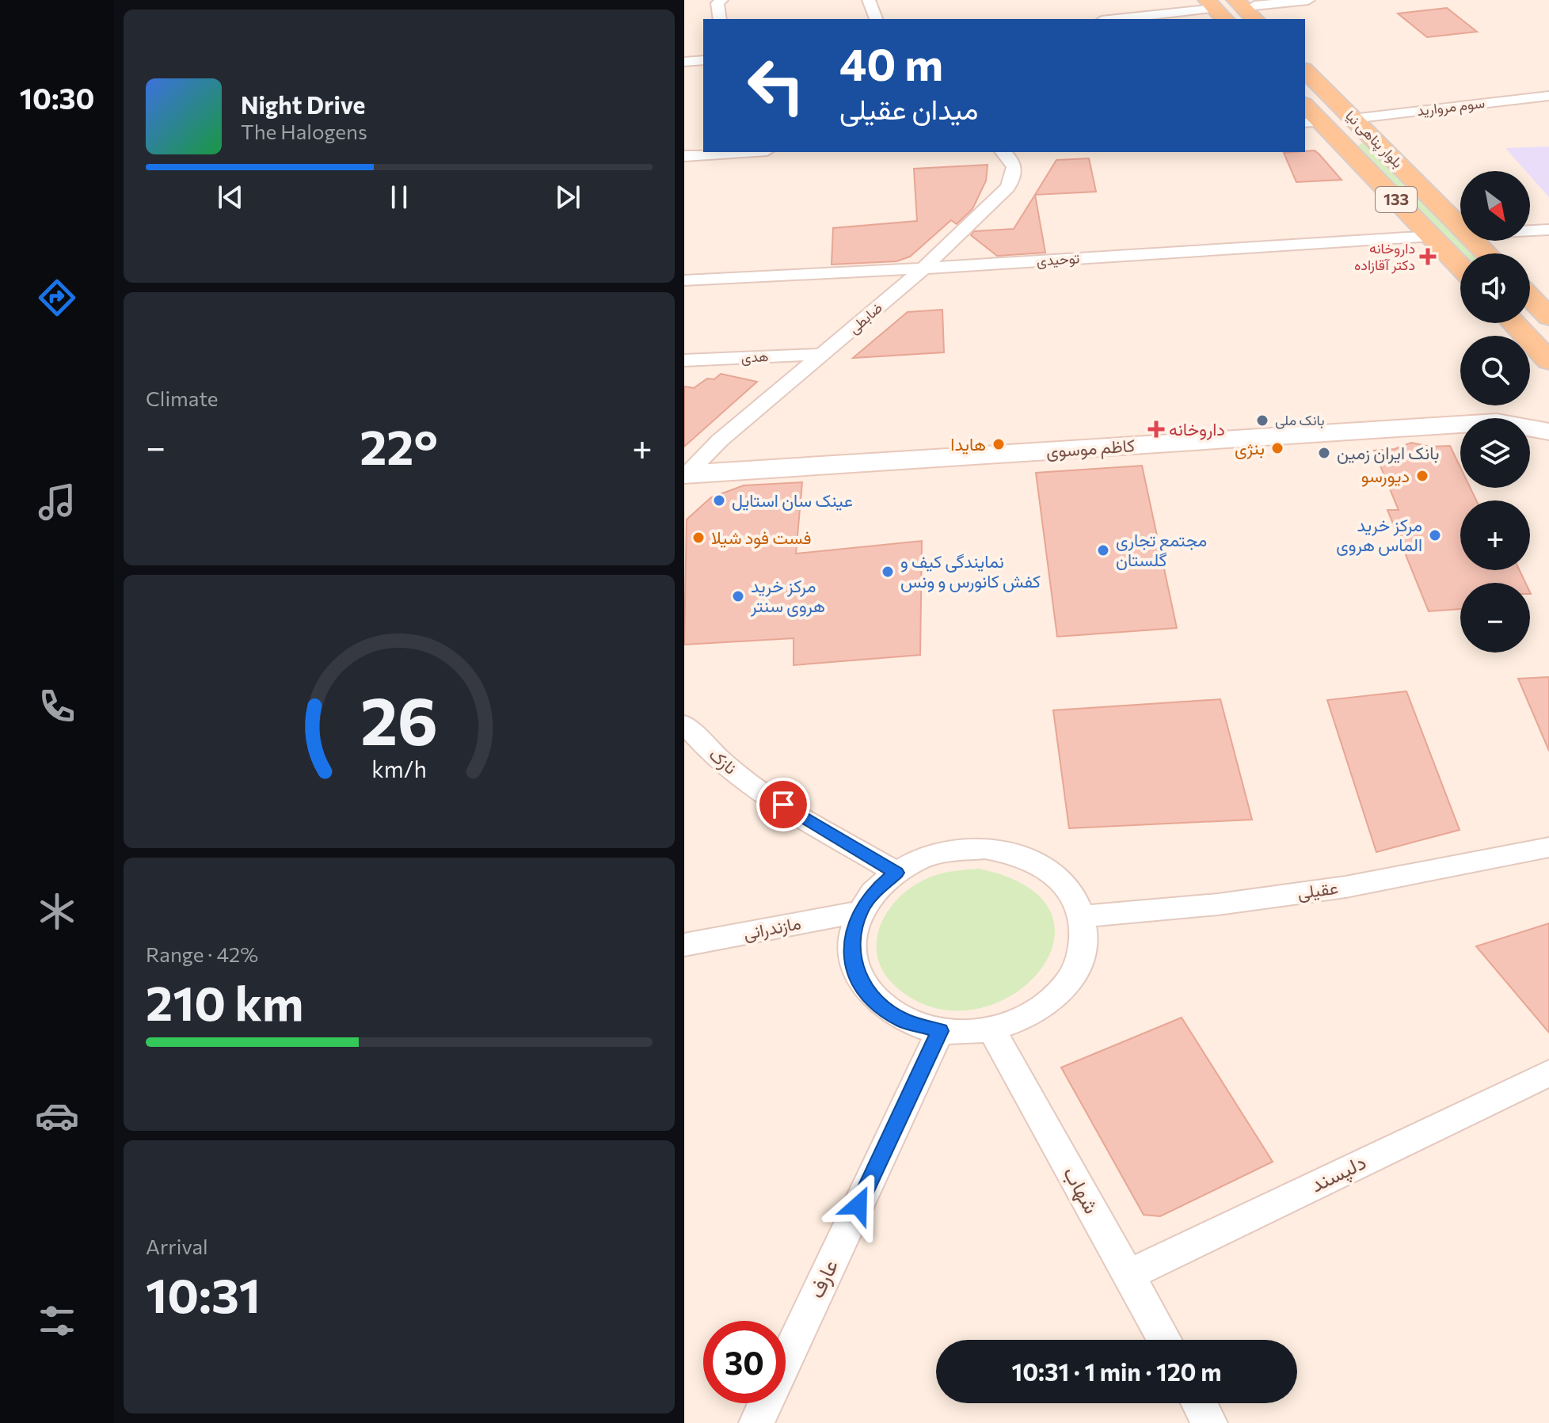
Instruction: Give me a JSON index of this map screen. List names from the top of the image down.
{
  "streets": {
    "main road": ["بلوار پناهی نیا", "133", "کاظم موسوی"],
    "street": [
      "سوم مروارید",
      "توحیدی",
      "ضابطی",
      "هدی",
      "نازک",
      "عقیلی",
      "مازندرانی",
      "دلپسند",
      "شهاب",
      "عارف"
    ]
  },
  "crossings": [
    ["سوم مروارید", "بلوار پناهی نیا"],
    ["بلوار پناهی نیا", "توحیدی"],
    ["توحیدی", "ضابطی"],
    ["ضابطی", "هدی"],
    ["ضابطی", "کاظم موسوی"],
    ["نازک", "عقیلی"],
    ["نازک", "مازندرانی"],
    ["نازک", "شهاب"],
    ["نازک", "عارف"],
    ["عقیلی", "مازندرانی"],
    ["عقیلی", "شهاب"],
    ["عقیلی", "عارف"],
    ["مازندرانی", "شهاب"],
    ["مازندرانی", "عارف"],
    ["دلپسند", "شهاب"],
    ["شهاب", "عارف"]
  ],
  "places": {
    "health": ["داروخانه دکتر آقازاده", "داروخانه"],
    "other": [
      "بانک ملی",
      "هایدا",
      "بنژی",
      "بانک ایران زمین",
      "دیورسو",
      "عینک سان استایل",
      "مرکز خرید الماس هروی",
      "فست فود شیلا",
      "مجتمع تجاری گلستان",
      "نمایندگی کیف و کفش کانورس و ونس",
      "مرکز خرید هروی سنتر"
    ]
  },
  "north": "bottom right",
  "page": {
    "tabs": "10:30",
    "turn": ["40 m", "میدان عقیلی"],
    "song": ["Night Drive", "The Halogens"],
    "map_buttons": ["+", "−"],
    "tile": [
      "Climate",
      ["Range · 42%", "210 km"],
      ["Arrival", "10:31"]
    ],
    "heat": ["−", "22°", "+"],
    "limit": "30",
    "trip": "10:31 · 1 min · 120 m",
    "gauge": ["26", "km/h"]
  }
}
